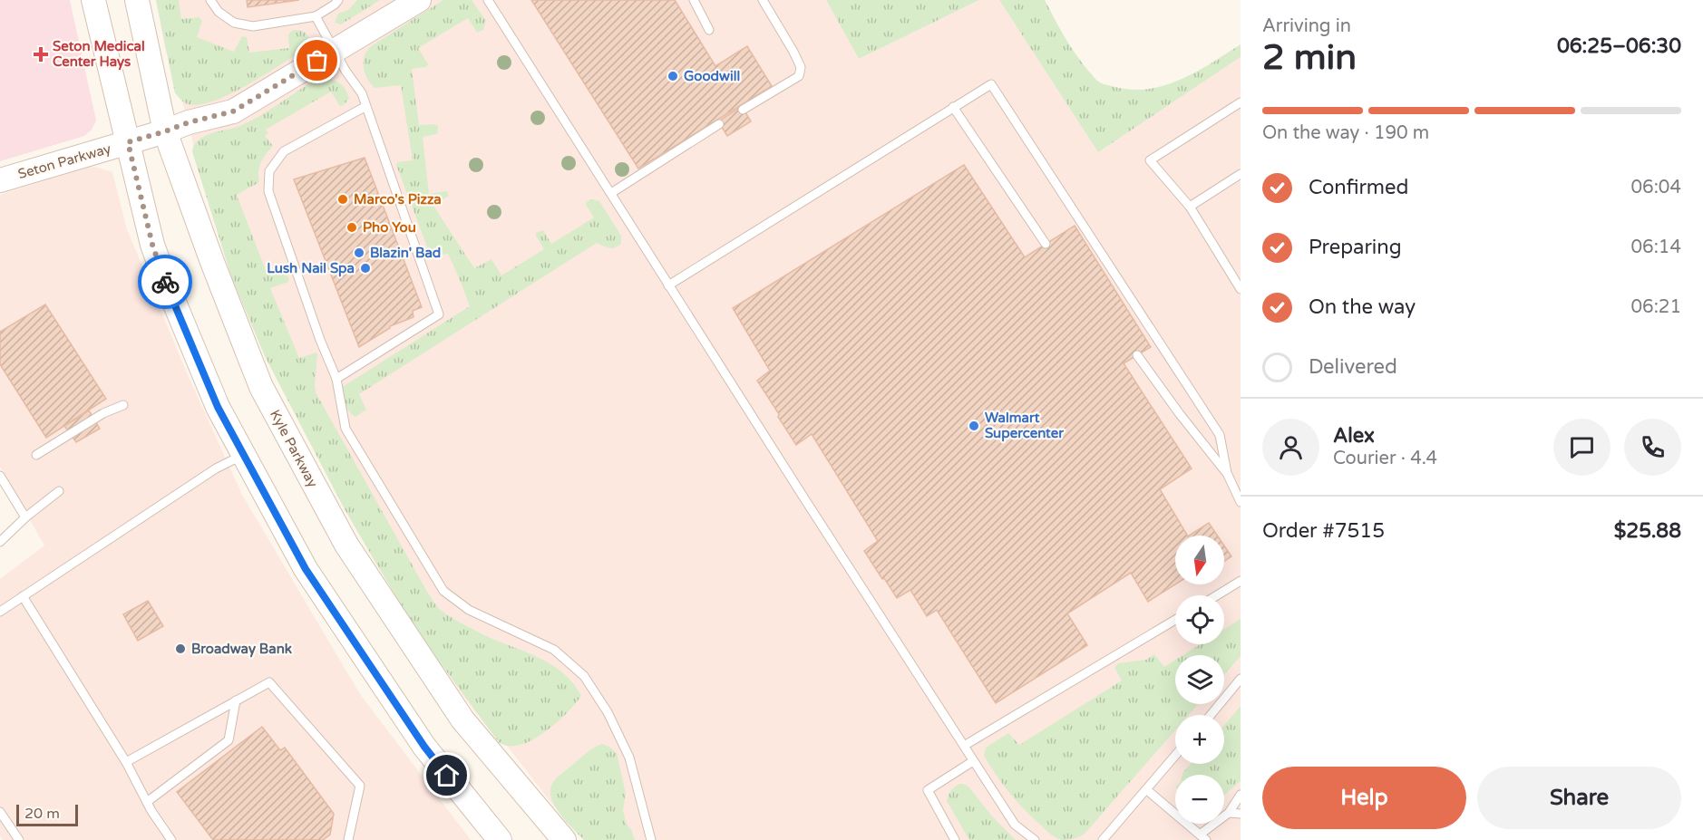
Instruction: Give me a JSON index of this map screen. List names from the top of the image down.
{
  "streets": {
    "street": ["Seton Parkway", "Kyle Parkway"]
  },
  "crossings": [
    ["Seton Parkway", "Kyle Parkway"]
  ],
  "places": {
    "health": ["Seton Medical Center Hays"],
    "other": [
      "Goodwill",
      "Marco's Pizza",
      "Pho You",
      "Blazin' Bad",
      "Lush Nail Spa",
      "Walmart Supercenter",
      "Broadway Bank"
    ]
  },
  "scale_bar": "20 m",
  "north": "bottom",
  "page": {
    "heading": ["2 min", "Arriving in", "06:25–06:30"],
    "panel": [
      "Alex",
      "Courier · 4.4",
      "Order #7515",
      "$25.88"
    ],
    "bar": "On the way · 190 m",
    "list": [
      ["Confirmed", "06:04"],
      ["Preparing", "06:14"],
      ["On the way", "06:21"],
      "Delivered"
    ],
    "map_buttons": ["+", "−"],
    "buttons": ["Help", "Share"],
    "scale": "20 m"
  }
}
